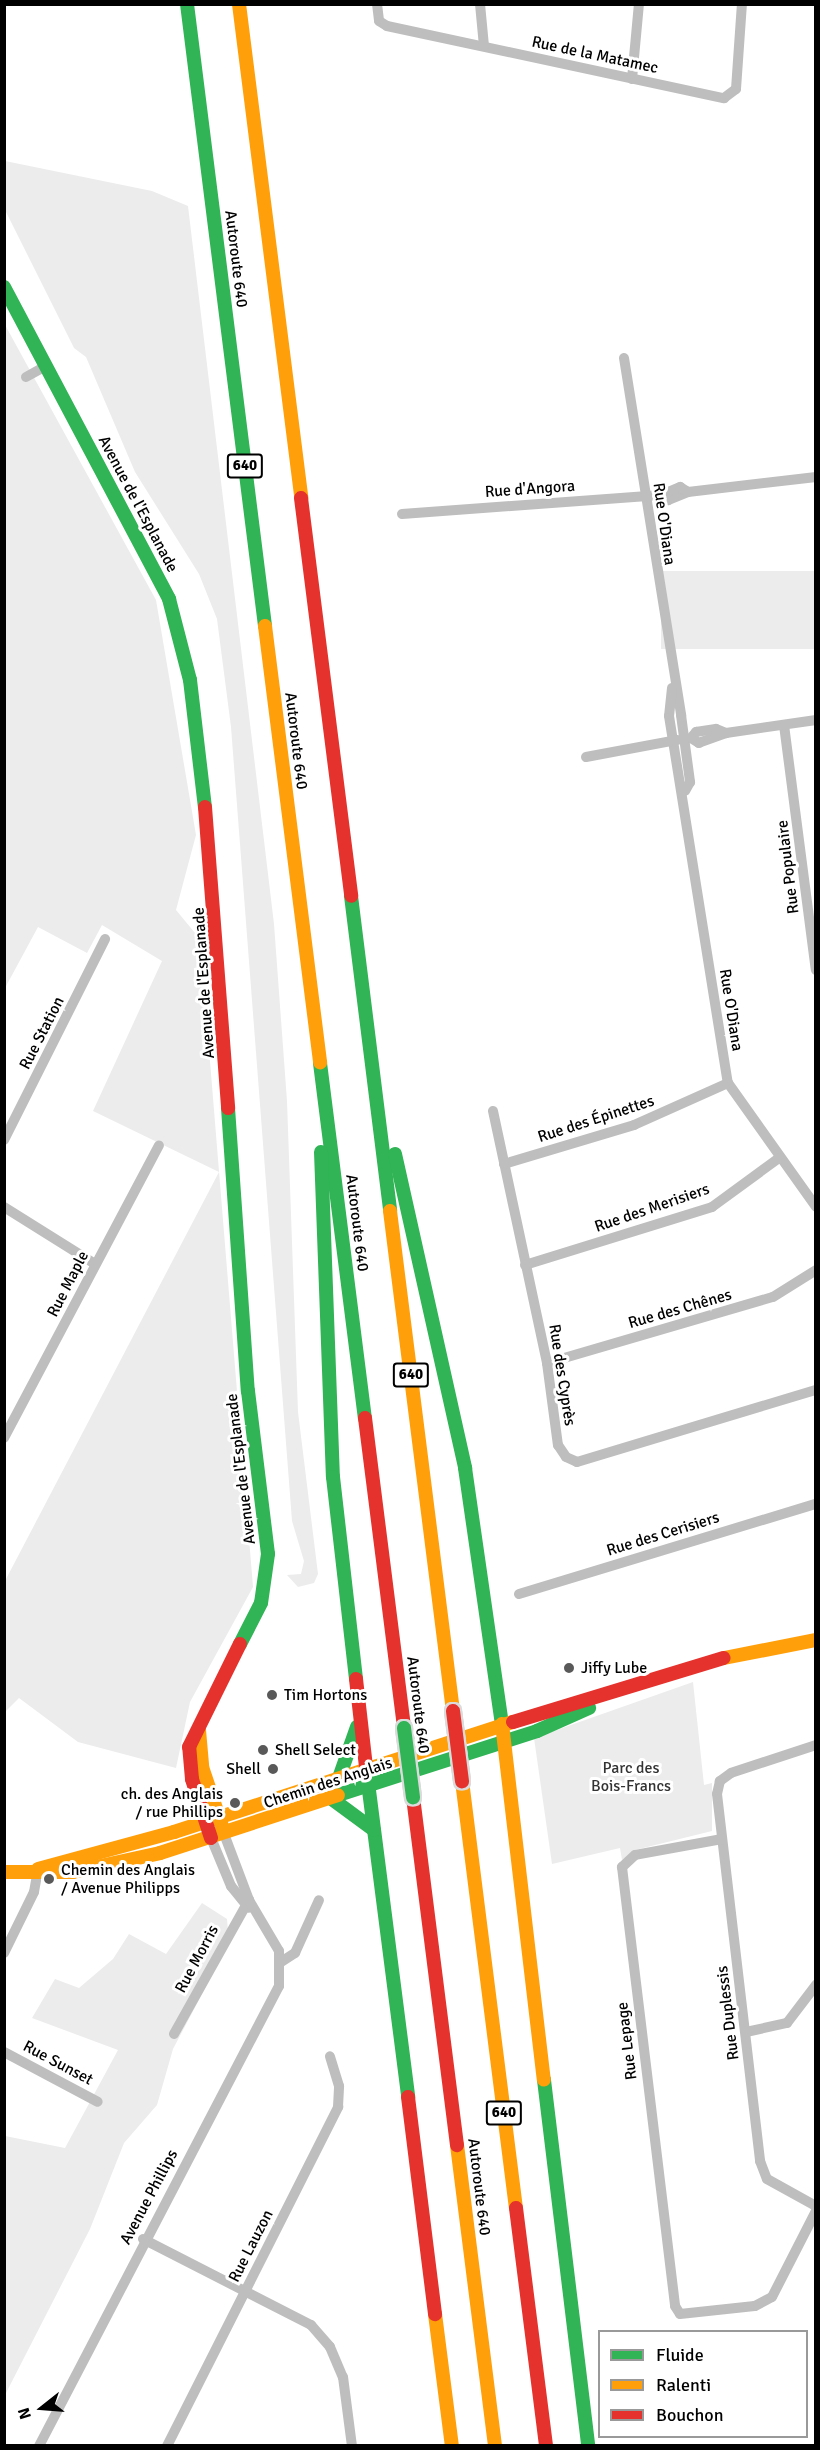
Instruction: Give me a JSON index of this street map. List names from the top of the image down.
{
  "streets": {
    "main road": [
      "Autoroute 640",
      "640",
      "Avenue de l'Esplanade",
      "Chemin des Anglais"
    ],
    "street": [
      "Rue de la Matamec",
      "Rue d'Angora",
      "Rue O'Diana",
      "Rue Populaire",
      "Rue Station",
      "Rue des Épinettes",
      "Rue des Merisiers",
      "Rue Maple",
      "Rue des Chênes",
      "Rue des Cyprès",
      "Rue des Cerisiers",
      "Rue Morris",
      "Rue Duplessis",
      "Rue Lepage",
      "Rue Sunset",
      "Avenue Phillips",
      "Rue Lauzon"
    ]
  },
  "crossings": [
    ["Rue d'Angora", "Rue O'Diana"],
    ["Avenue de l'Esplanade", "Chemin des Anglais"],
    ["Rue O'Diana", "Rue des Épinettes"],
    ["Rue O'Diana", "Rue des Merisiers"],
    ["Rue des Épinettes", "Rue des Cyprès"],
    ["Rue des Merisiers", "Rue des Cyprès"],
    ["Rue des Chênes", "Rue des Cyprès"],
    ["Rue Duplessis", "Rue Lepage"]
  ],
  "parks": ["Parc des Bois-Francs"],
  "places": [
    "Jiffy Lube",
    "Tim Hortons",
    "Shell Select",
    "Shell",
    "ch. des Anglais / rue Phillips",
    "Chemin des Anglais / Avenue Philipps"
  ],
  "legend": ["Fluide", "Ralenti", "Bouchon"],
  "north": "left"
}
